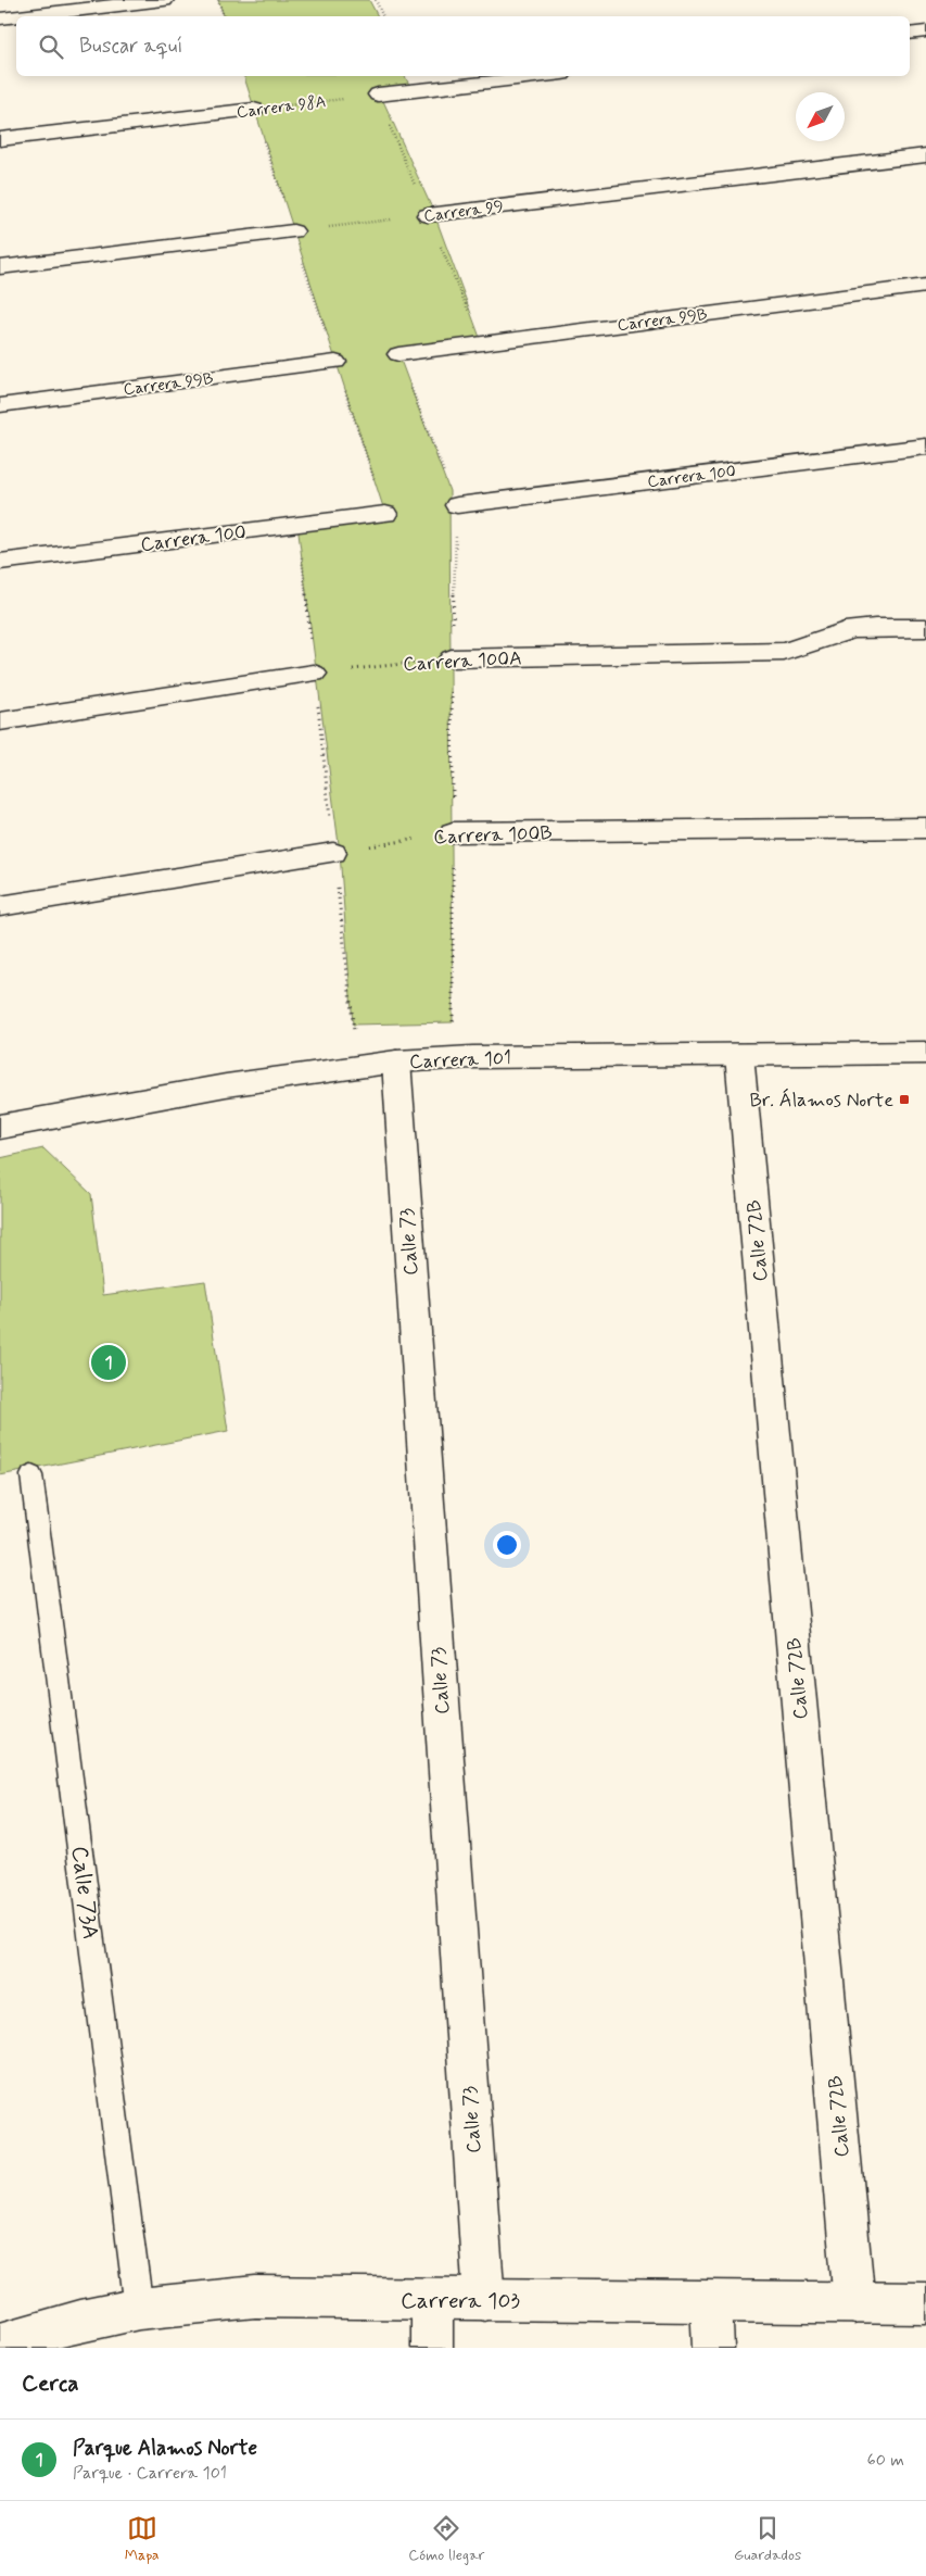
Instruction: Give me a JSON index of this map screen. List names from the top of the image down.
{
  "streets": {
    "street": [
      "Carrera 98A",
      "Carrera 99",
      "Carrera 99B",
      "Carrera 100",
      "Carrera 100A",
      "Carrera 100B",
      "Carrera 101",
      "Calle 72B",
      "Calle 73",
      "Carrera 103"
    ],
    "lane": ["Calle 73A"]
  },
  "crossings": [
    ["Carrera 101", "Calle 72B"],
    ["Carrera 101", "Calle 73"],
    ["Calle 72B", "Carrera 103"],
    ["Calle 73", "Carrera 103"],
    ["Calle 73A", "Carrera 103"]
  ],
  "places": {
    "transit": ["Br. Álamos Norte"]
  },
  "north": "bottom left",
  "page": {
    "search": "Buscar aquí",
    "pins": "1",
    "heading": "Cerca",
    "list": [
      {
        "mark": "1",
        "name": "Parque Alamos Norte",
        "note": "Parque · Carrera 101",
        "value": "60 m"
      }
    ],
    "nav": ["Mapa", "Cómo llegar", "Guardados"]
  }
}
